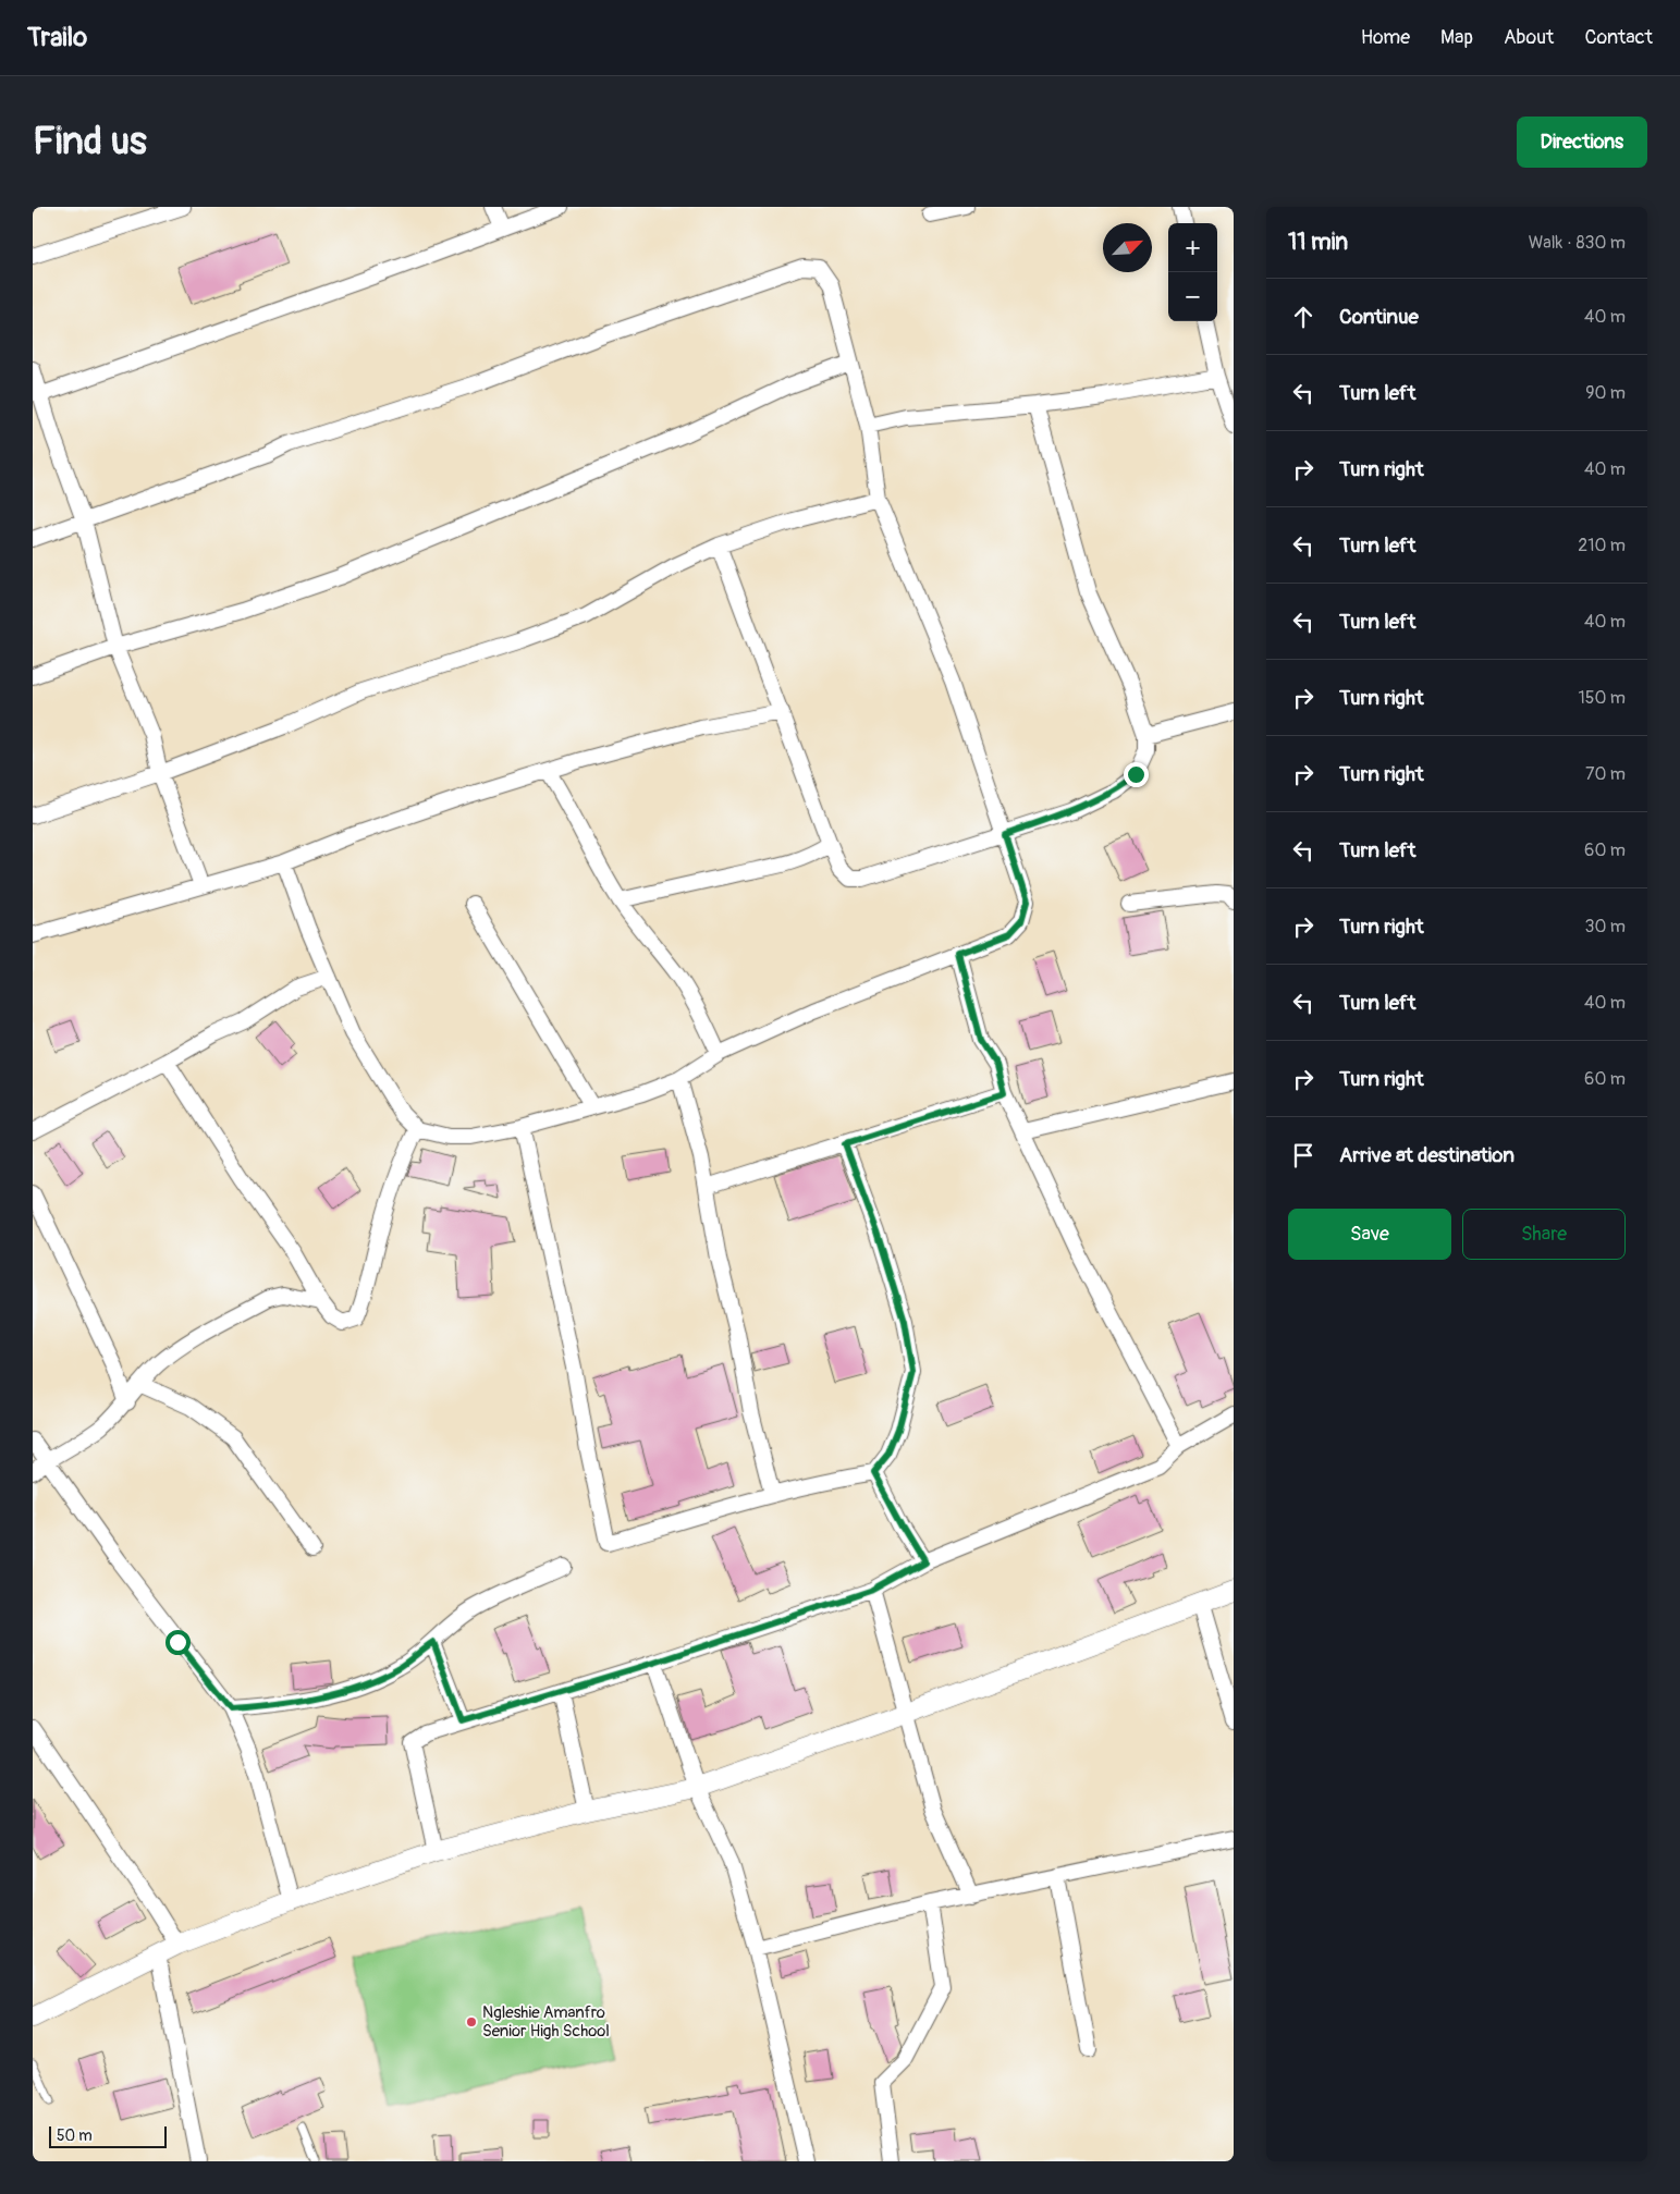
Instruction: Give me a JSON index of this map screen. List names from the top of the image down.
{
  "places": ["Ngleshie Amanfro Senior High School"],
  "scale_bar": "50 m",
  "north": "top right",
  "page": {
    "header": "Trailo",
    "nav": [
      "Home",
      "Map",
      "About",
      "Contact"
    ],
    "buttons": [
      "Directions",
      ["Save", "Share"]
    ],
    "title": "Find us",
    "heading": ["11 min", "Walk · 830 m"],
    "map_buttons": ["+", "−"],
    "list": [
      ["Continue", "40 m"],
      ["Turn left", "90 m"],
      ["Turn right", "40 m"],
      ["Turn left", "210 m"],
      ["Turn left", "40 m"],
      ["Turn right", "150 m"],
      ["Turn right", "70 m"],
      ["Turn left", "60 m"],
      ["Turn right", "30 m"],
      ["Turn left", "40 m"],
      ["Turn right", "60 m"],
      "Arrive at destination"
    ],
    "scale": "50 m"
  }
}
